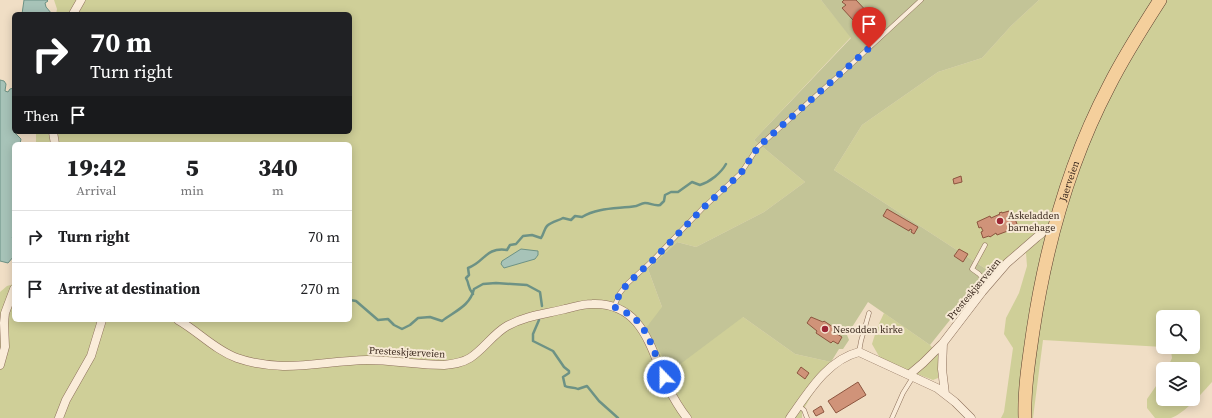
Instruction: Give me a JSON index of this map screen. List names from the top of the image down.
{
  "streets": {
    "main road": ["Jaerveien"],
    "street": ["Presteskjærveien"]
  },
  "places": ["Askeladden barnehage", "Nesodden kirke"],
  "page": {
    "turn": ["70 m", "Turn right"],
    "then": "Then",
    "eta": [
      "19:42",
      "Arrival",
      "5",
      "min",
      "340",
      "m"
    ],
    "list": [
      {
        "name": "Turn right",
        "value": "70 m"
      },
      {
        "name": "Arrive at destination",
        "value": "270 m"
      }
    ]
  }
}
